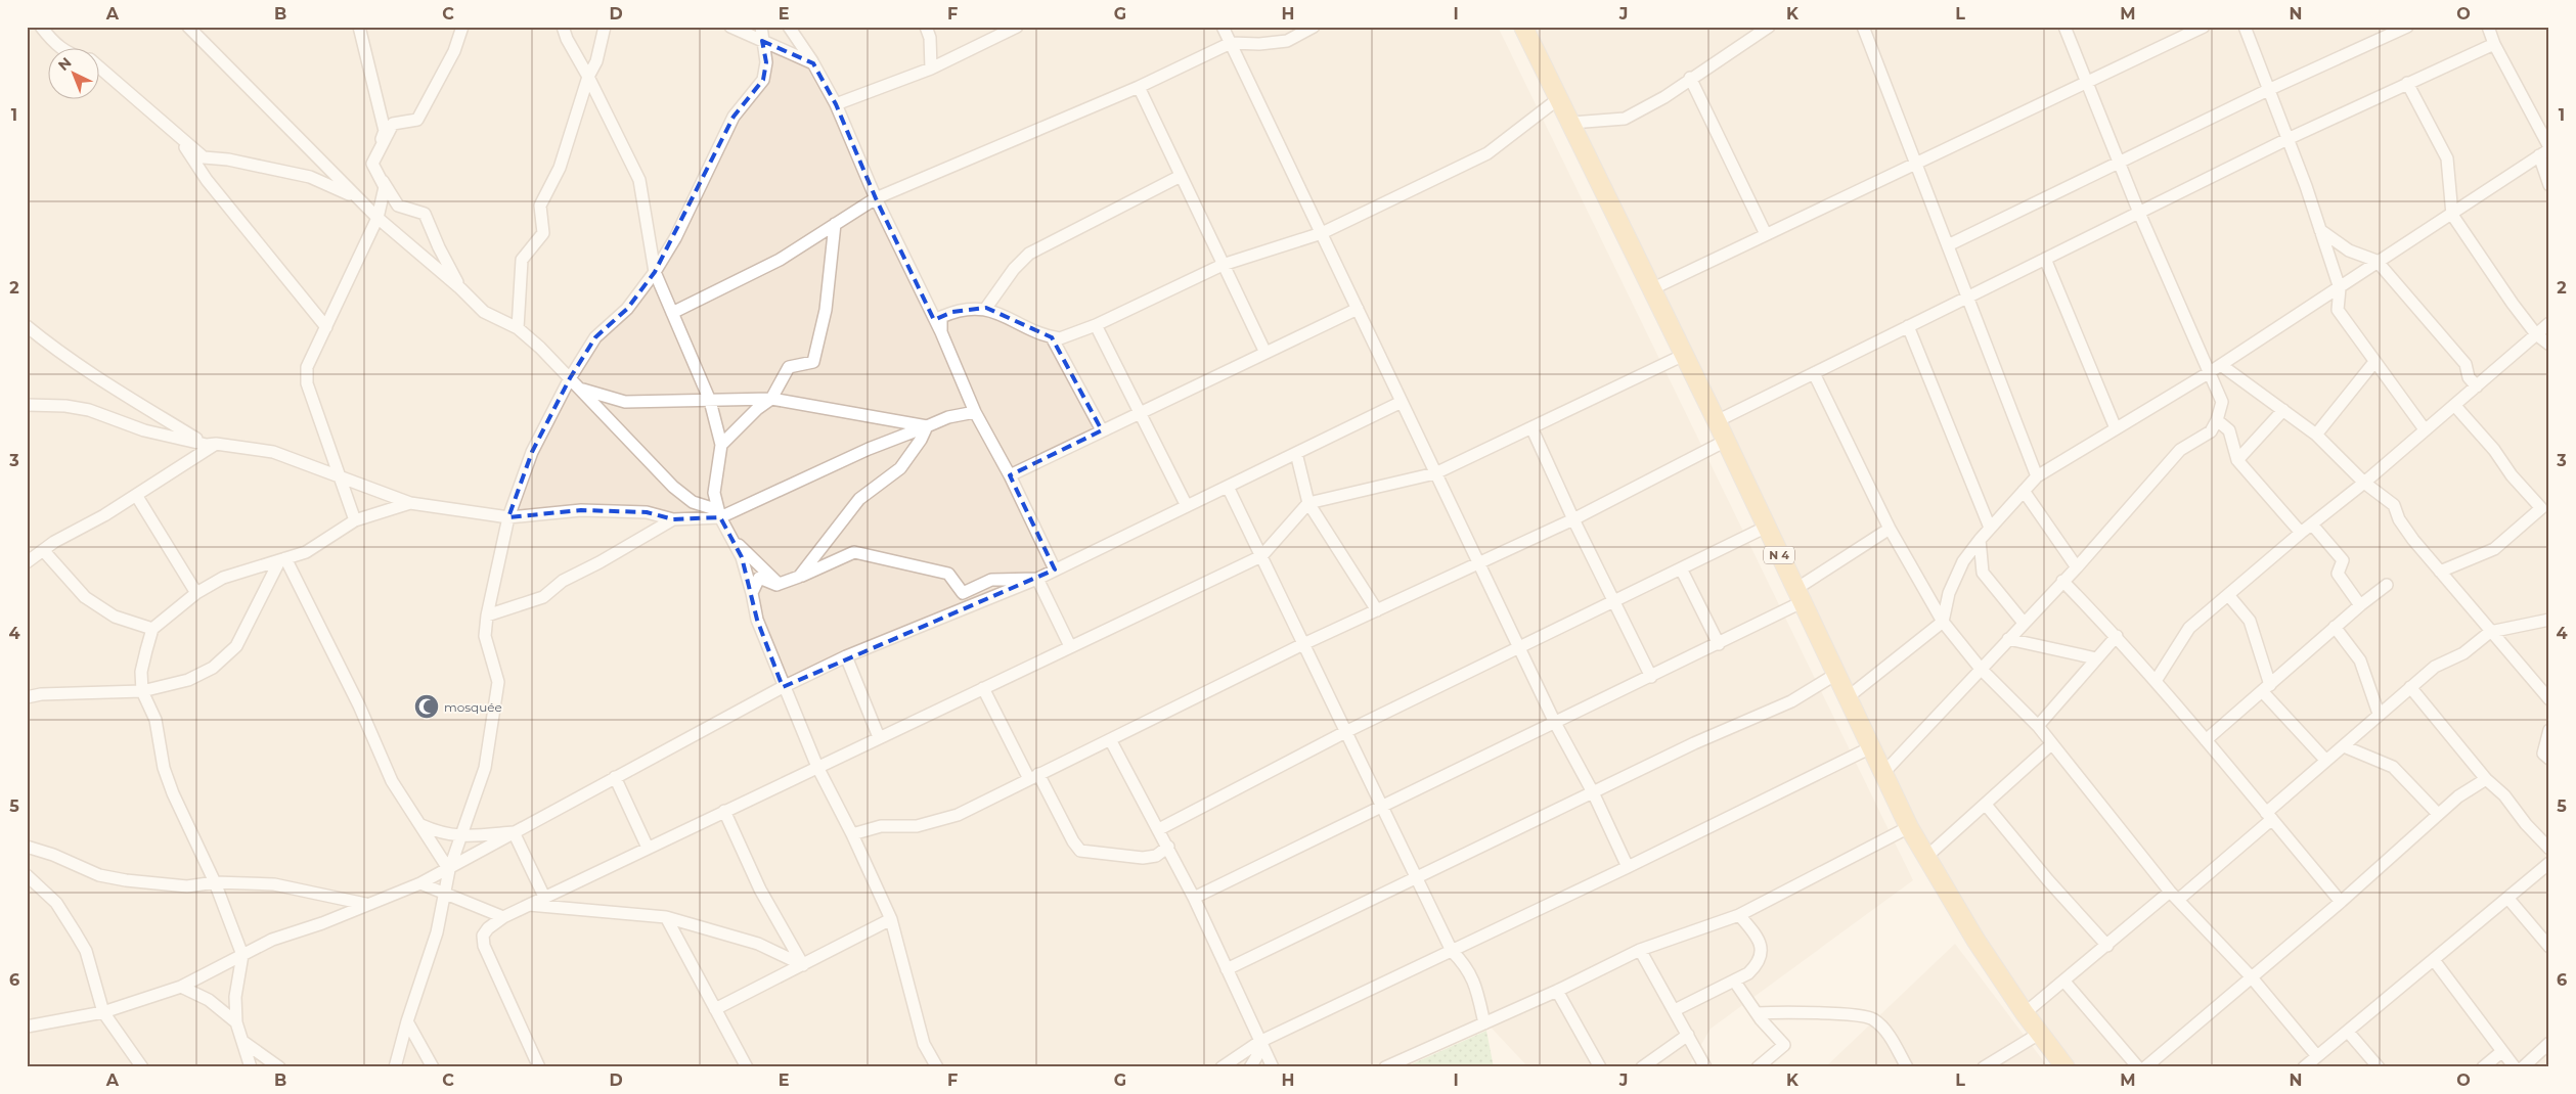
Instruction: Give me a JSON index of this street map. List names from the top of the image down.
{
  "streets": {
    "main road": ["N 4"]
  },
  "places": {
    "mosque": ["mosquée"]
  },
  "north": "top left",
  "grid": {
    "columns": [
      "A",
      "B",
      "C",
      "D",
      "E",
      "F",
      "G",
      "H",
      "I",
      "J",
      "K",
      "L",
      "M",
      "N",
      "O"
    ],
    "rows": [
      "1",
      "2",
      "3",
      "4",
      "5",
      "6"
    ]
  }
}
